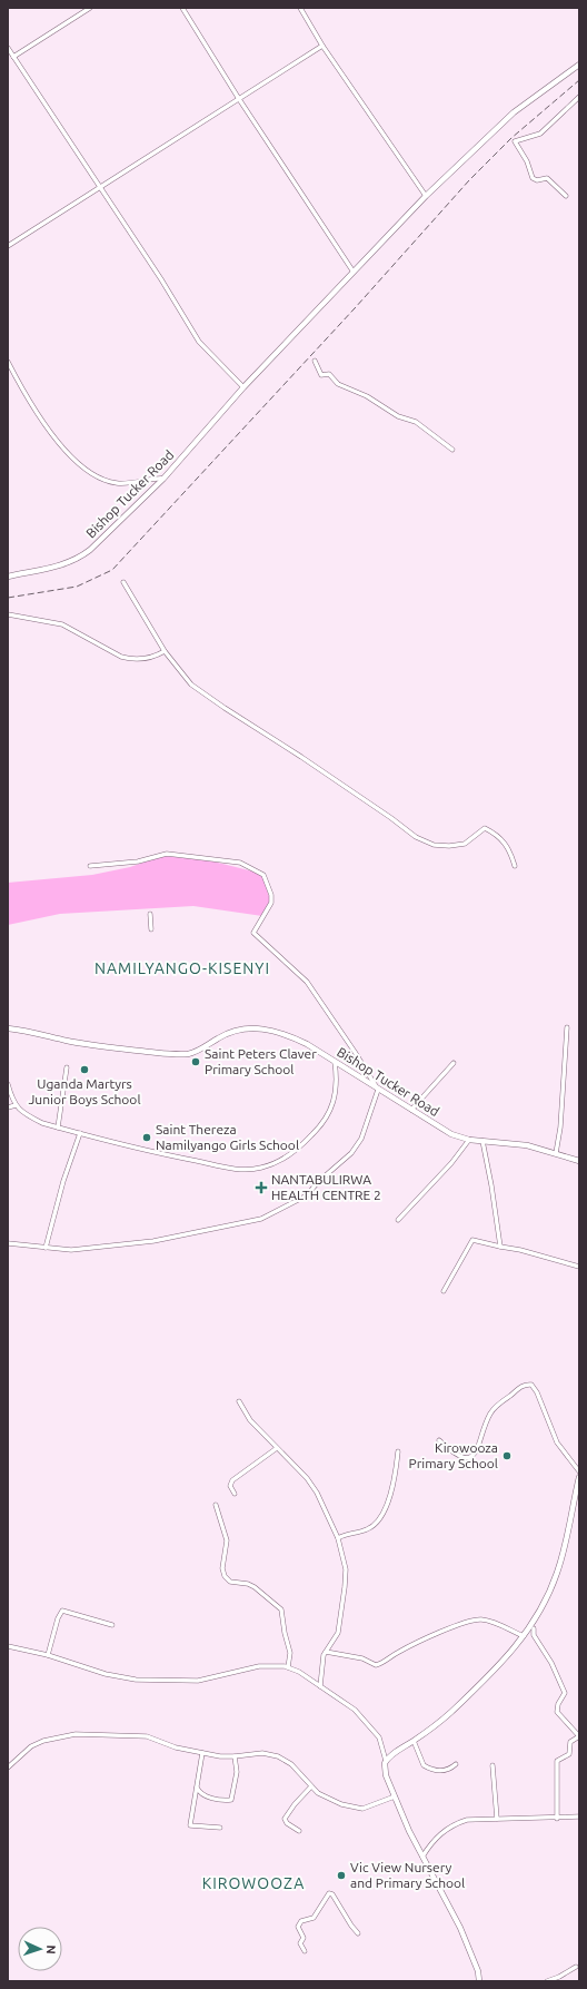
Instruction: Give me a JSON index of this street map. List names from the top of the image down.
{
  "streets": {
    "main road": ["Bishop Tucker Road"]
  },
  "districts": ["NAMILYANGO-KISENYI", "KIROWOOZA"],
  "places": {
    "other": [
      "Saint Peters Claver Primary School",
      "Uganda Martyrs Junior Boys School",
      "Saint Thereza Namilyango Girls School",
      "Kirowooza Primary School",
      "Vic View Nursery and Primary School"
    ],
    "health": ["NANTABULIRWA HEALTH CENTRE 2"]
  },
  "north": "right"
}
